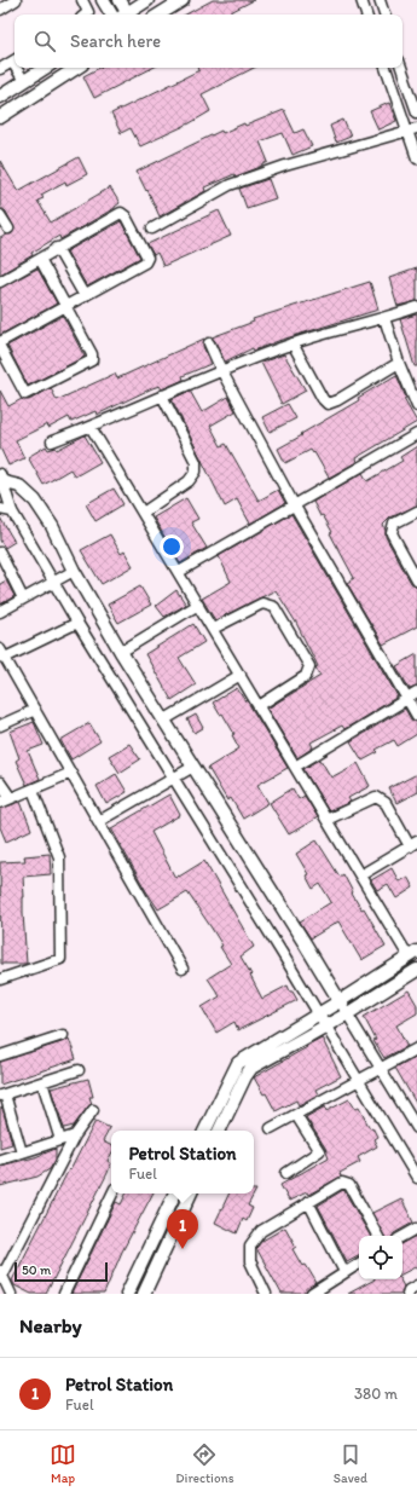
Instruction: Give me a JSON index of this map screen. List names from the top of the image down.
{
  "scale_bar": "50 m",
  "page": {
    "search": "Search here",
    "popup": ["Petrol Station", "Fuel"],
    "pins": "1",
    "scale": "50 m",
    "heading": "Nearby",
    "list": [
      {
        "mark": "1",
        "name": "Petrol Station",
        "note": "Fuel",
        "value": "380 m"
      }
    ],
    "nav": ["Map", "Directions", "Saved"]
  }
}
